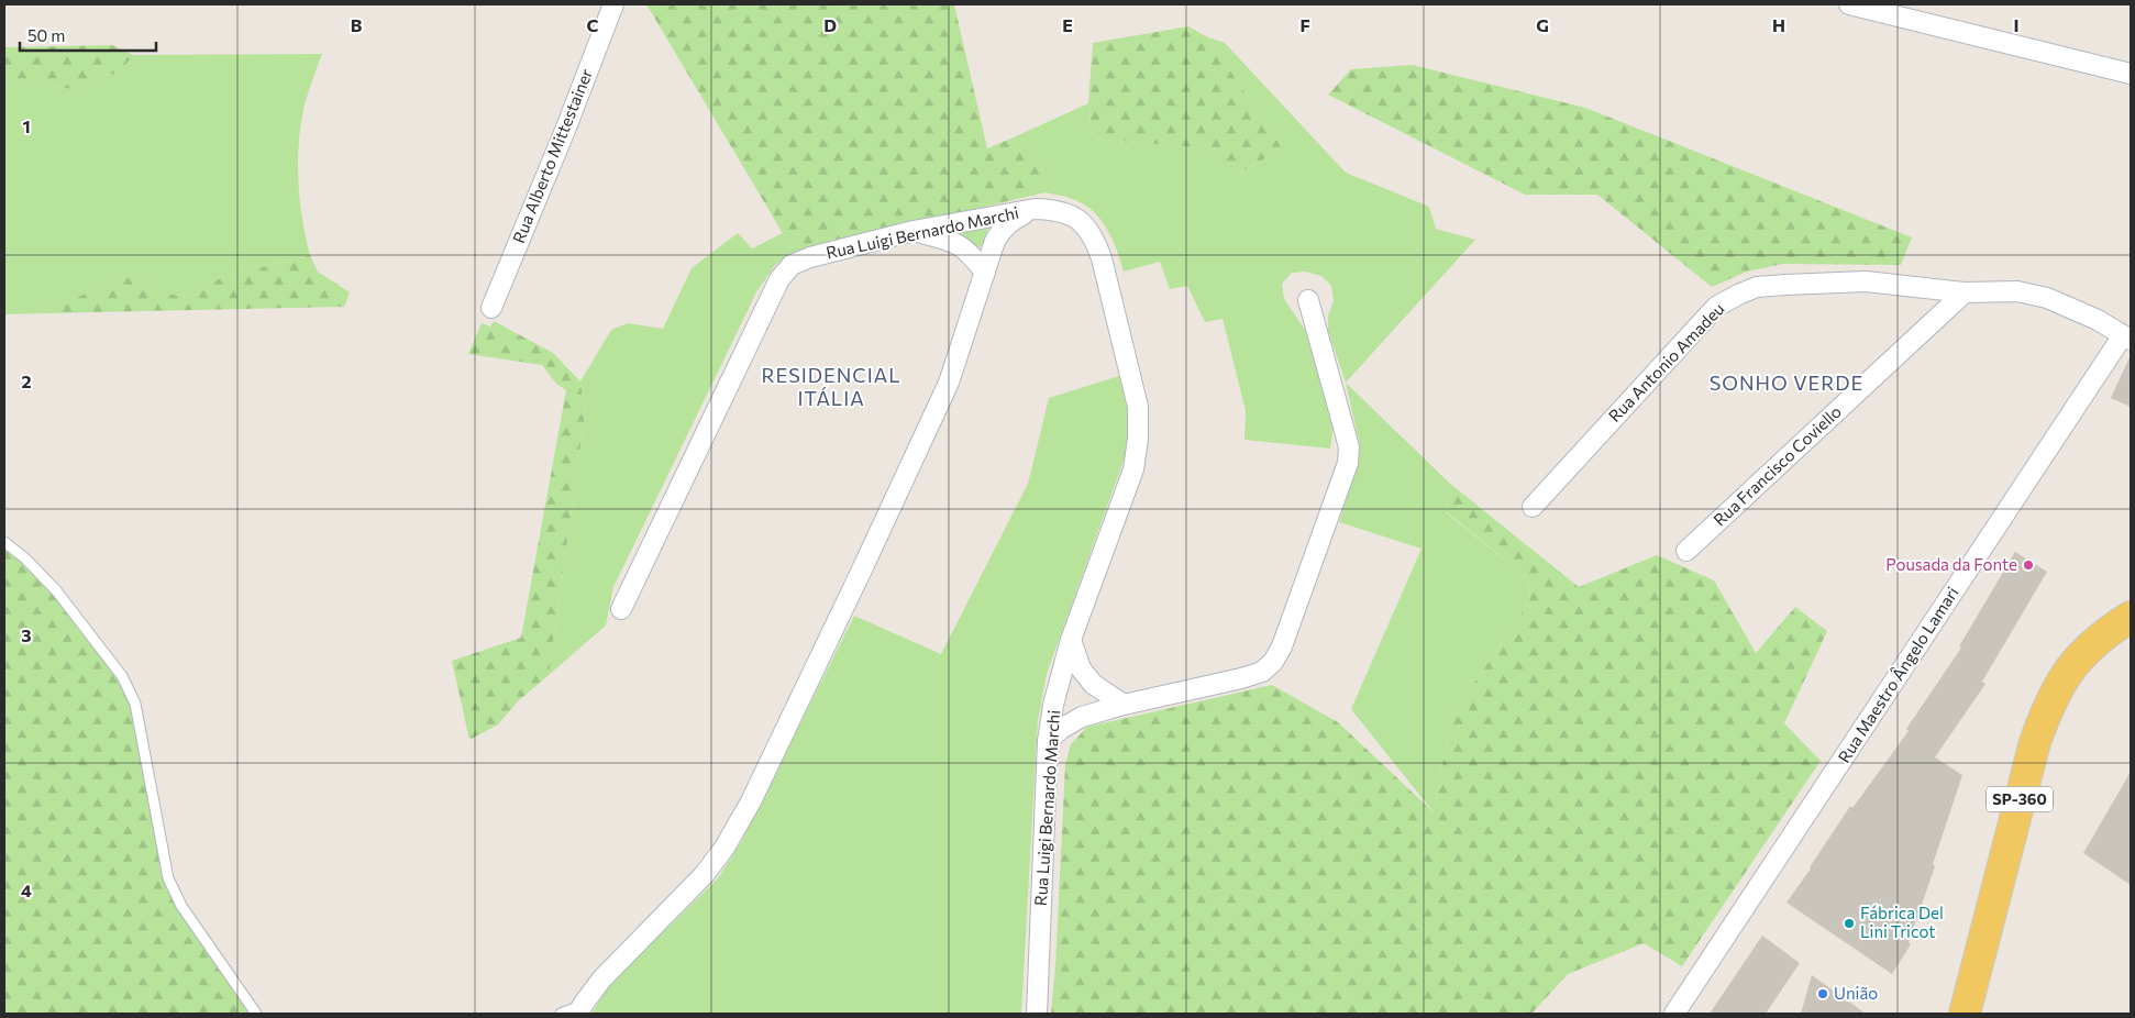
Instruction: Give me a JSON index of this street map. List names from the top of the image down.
{
  "streets": {
    "main road": ["SP-360"],
    "street": [
      "Rua Alberto Mittestainer",
      "Rua Luigi Bernardo Marchi",
      "Rua Antonio Amadeu",
      "Rua Francisco Coviello",
      "Rua Maestro Ângelo Lamari"
    ]
  },
  "crossings": [
    ["Rua Antonio Amadeu", "Rua Francisco Coviello"],
    ["Rua Antonio Amadeu", "Rua Maestro Ângelo Lamari"]
  ],
  "districts": ["RESIDENCIAL ITÁLIA", "SONHO VERDE"],
  "places": ["Pousada da Fonte", "Fábrica Del Lini Tricot", "União"],
  "scale_bar": "50 m",
  "grid": {
    "columns": [
      "B",
      "C",
      "D",
      "E",
      "F",
      "G",
      "H",
      "I"
    ],
    "rows": [
      "1",
      "2",
      "3",
      "4"
    ]
  }
}
